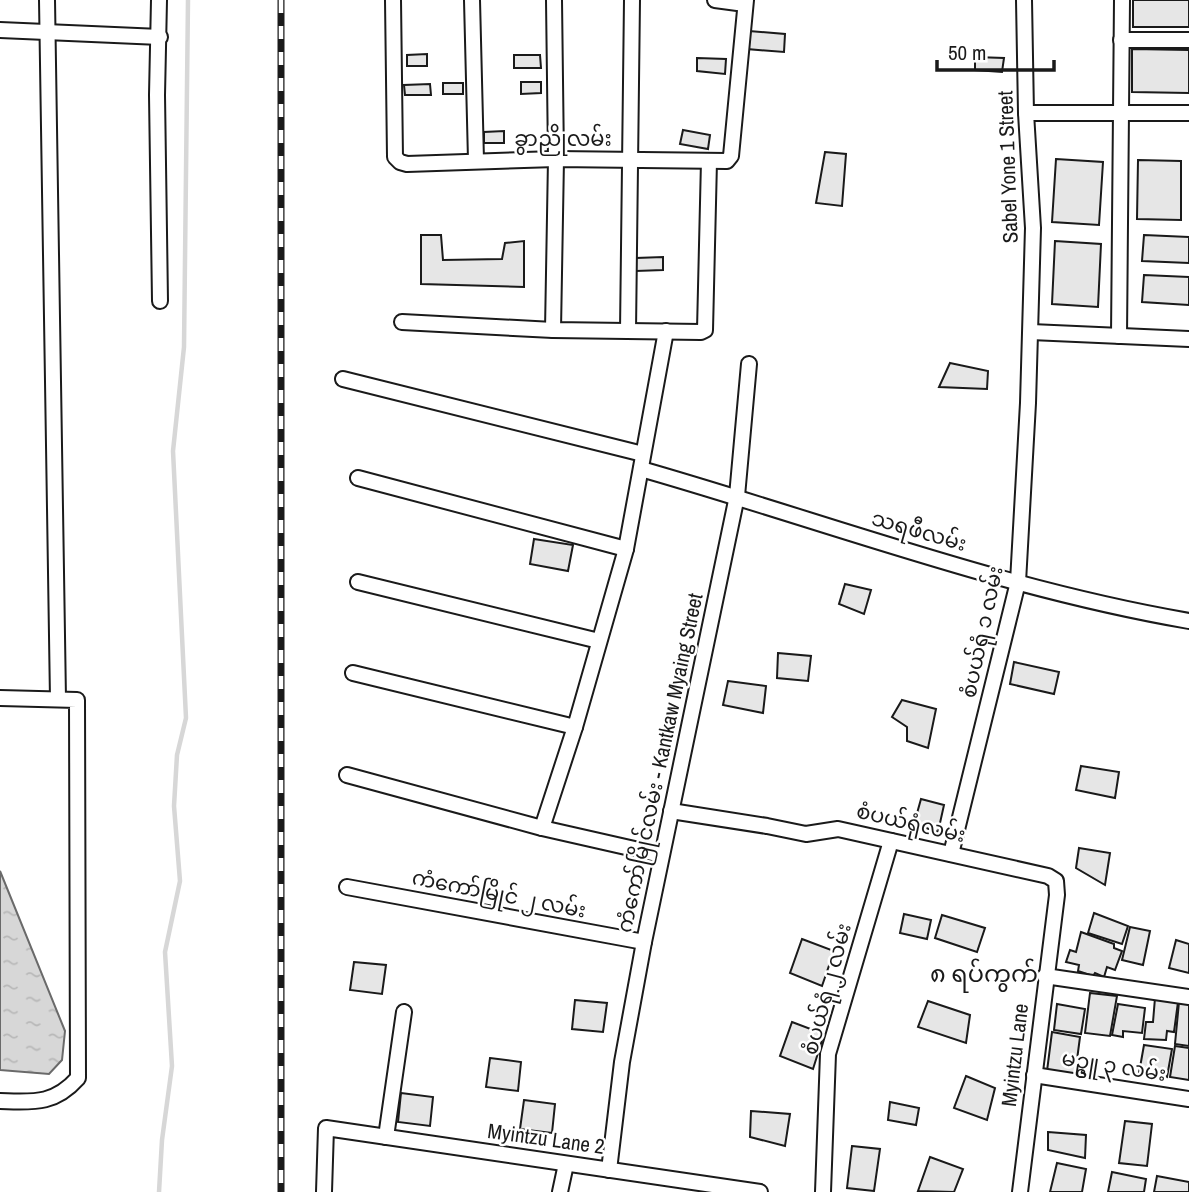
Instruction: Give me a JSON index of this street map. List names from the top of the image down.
{
  "streets": {
    "street": [
      "ခွာညိုလမ်း",
      "Sabel Yone 1 Street",
      "သရဖီလမ်း",
      "စံပယ်ရုံ ၁ လမ်း",
      "ကံကော်မြိုင်လမ်း - Kantkaw Myaing Street",
      "စံပယ်ရုံလမ်း",
      "ကံကော်မြိုင် ၂ လမ်း",
      "စံပယ်ရုံ ၂ လမ်း",
      "Myintzu Lane",
      "မဥ္ဇူ ၃ လမ်း",
      "Myintzu Lane 2"
    ]
  },
  "crossings": [
    ["Sabel Yone 1 Street", "စံပယ်ရုံ ၁ လမ်း"],
    ["သရဖီလမ်း", "စံပယ်ရုံ ၁ လမ်း"],
    ["သရဖီလမ်း", "ကံကော်မြိုင်လမ်း - Kantkaw Myaing Street"],
    ["စံပယ်ရုံ ၁ လမ်း", "စံပယ်ရုံလမ်း"],
    ["ကံကော်မြိုင်လမ်း - Kantkaw Myaing Street", "စံပယ်ရုံလမ်း"],
    ["ကံကော်မြိုင်လမ်း - Kantkaw Myaing Street", "ကံကော်မြိုင် ၂ လမ်း"],
    ["ကံကော်မြိုင်လမ်း - Kantkaw Myaing Street", "Myintzu Lane 2"],
    ["စံပယ်ရုံလမ်း", "စံပယ်ရုံ ၂ လမ်း"],
    ["စံပယ်ရုံလမ်း", "Myintzu Lane"],
    ["Myintzu Lane", "မဥ္ဇူ ၃ လမ်း"]
  ],
  "districts": ["၈ ရပ်ကွက်"],
  "scale_bar": "50 m"
}
